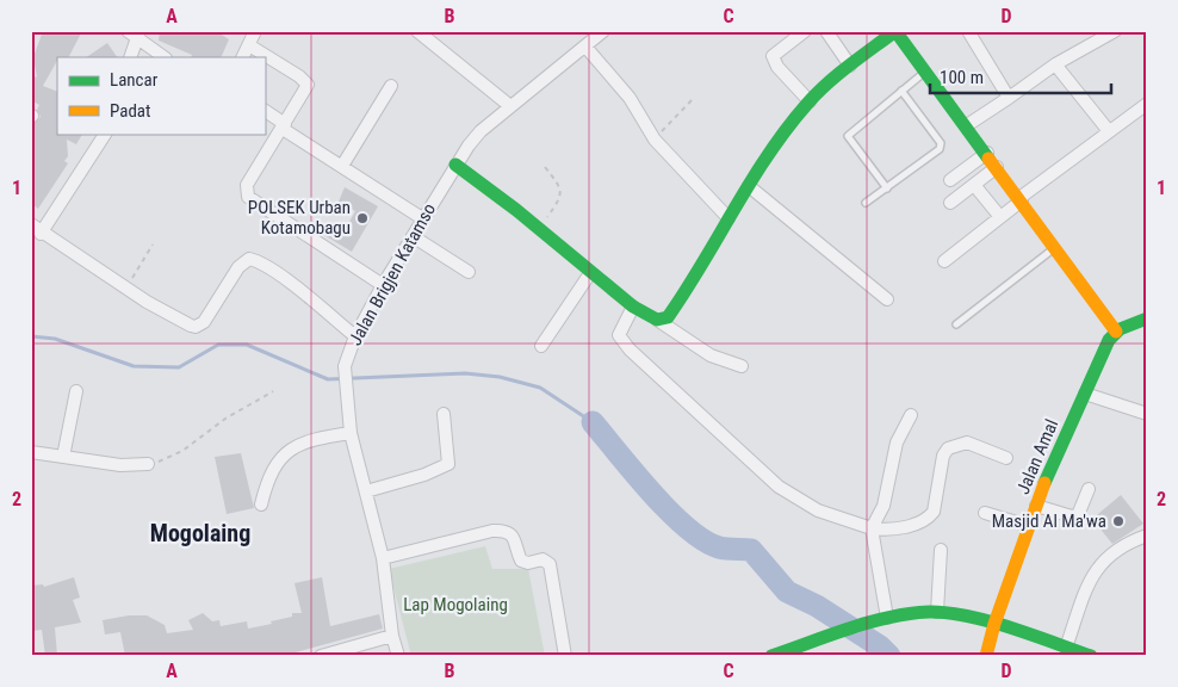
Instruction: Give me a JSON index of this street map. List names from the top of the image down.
{
  "streets": {
    "main road": ["Jalan Amal"],
    "street": ["Jalan Brigjen Katamso"]
  },
  "districts": ["Mogolaing"],
  "parks": ["Lap Mogolaing"],
  "places": ["POLSEK Urban Kotamobagu", "Masjid Al Ma'wa"],
  "legend": ["Lancar", "Padat"],
  "scale_bar": "100 m",
  "grid": {
    "columns": [
      "A",
      "B",
      "C",
      "D"
    ],
    "rows": ["1", "2"]
  }
}
